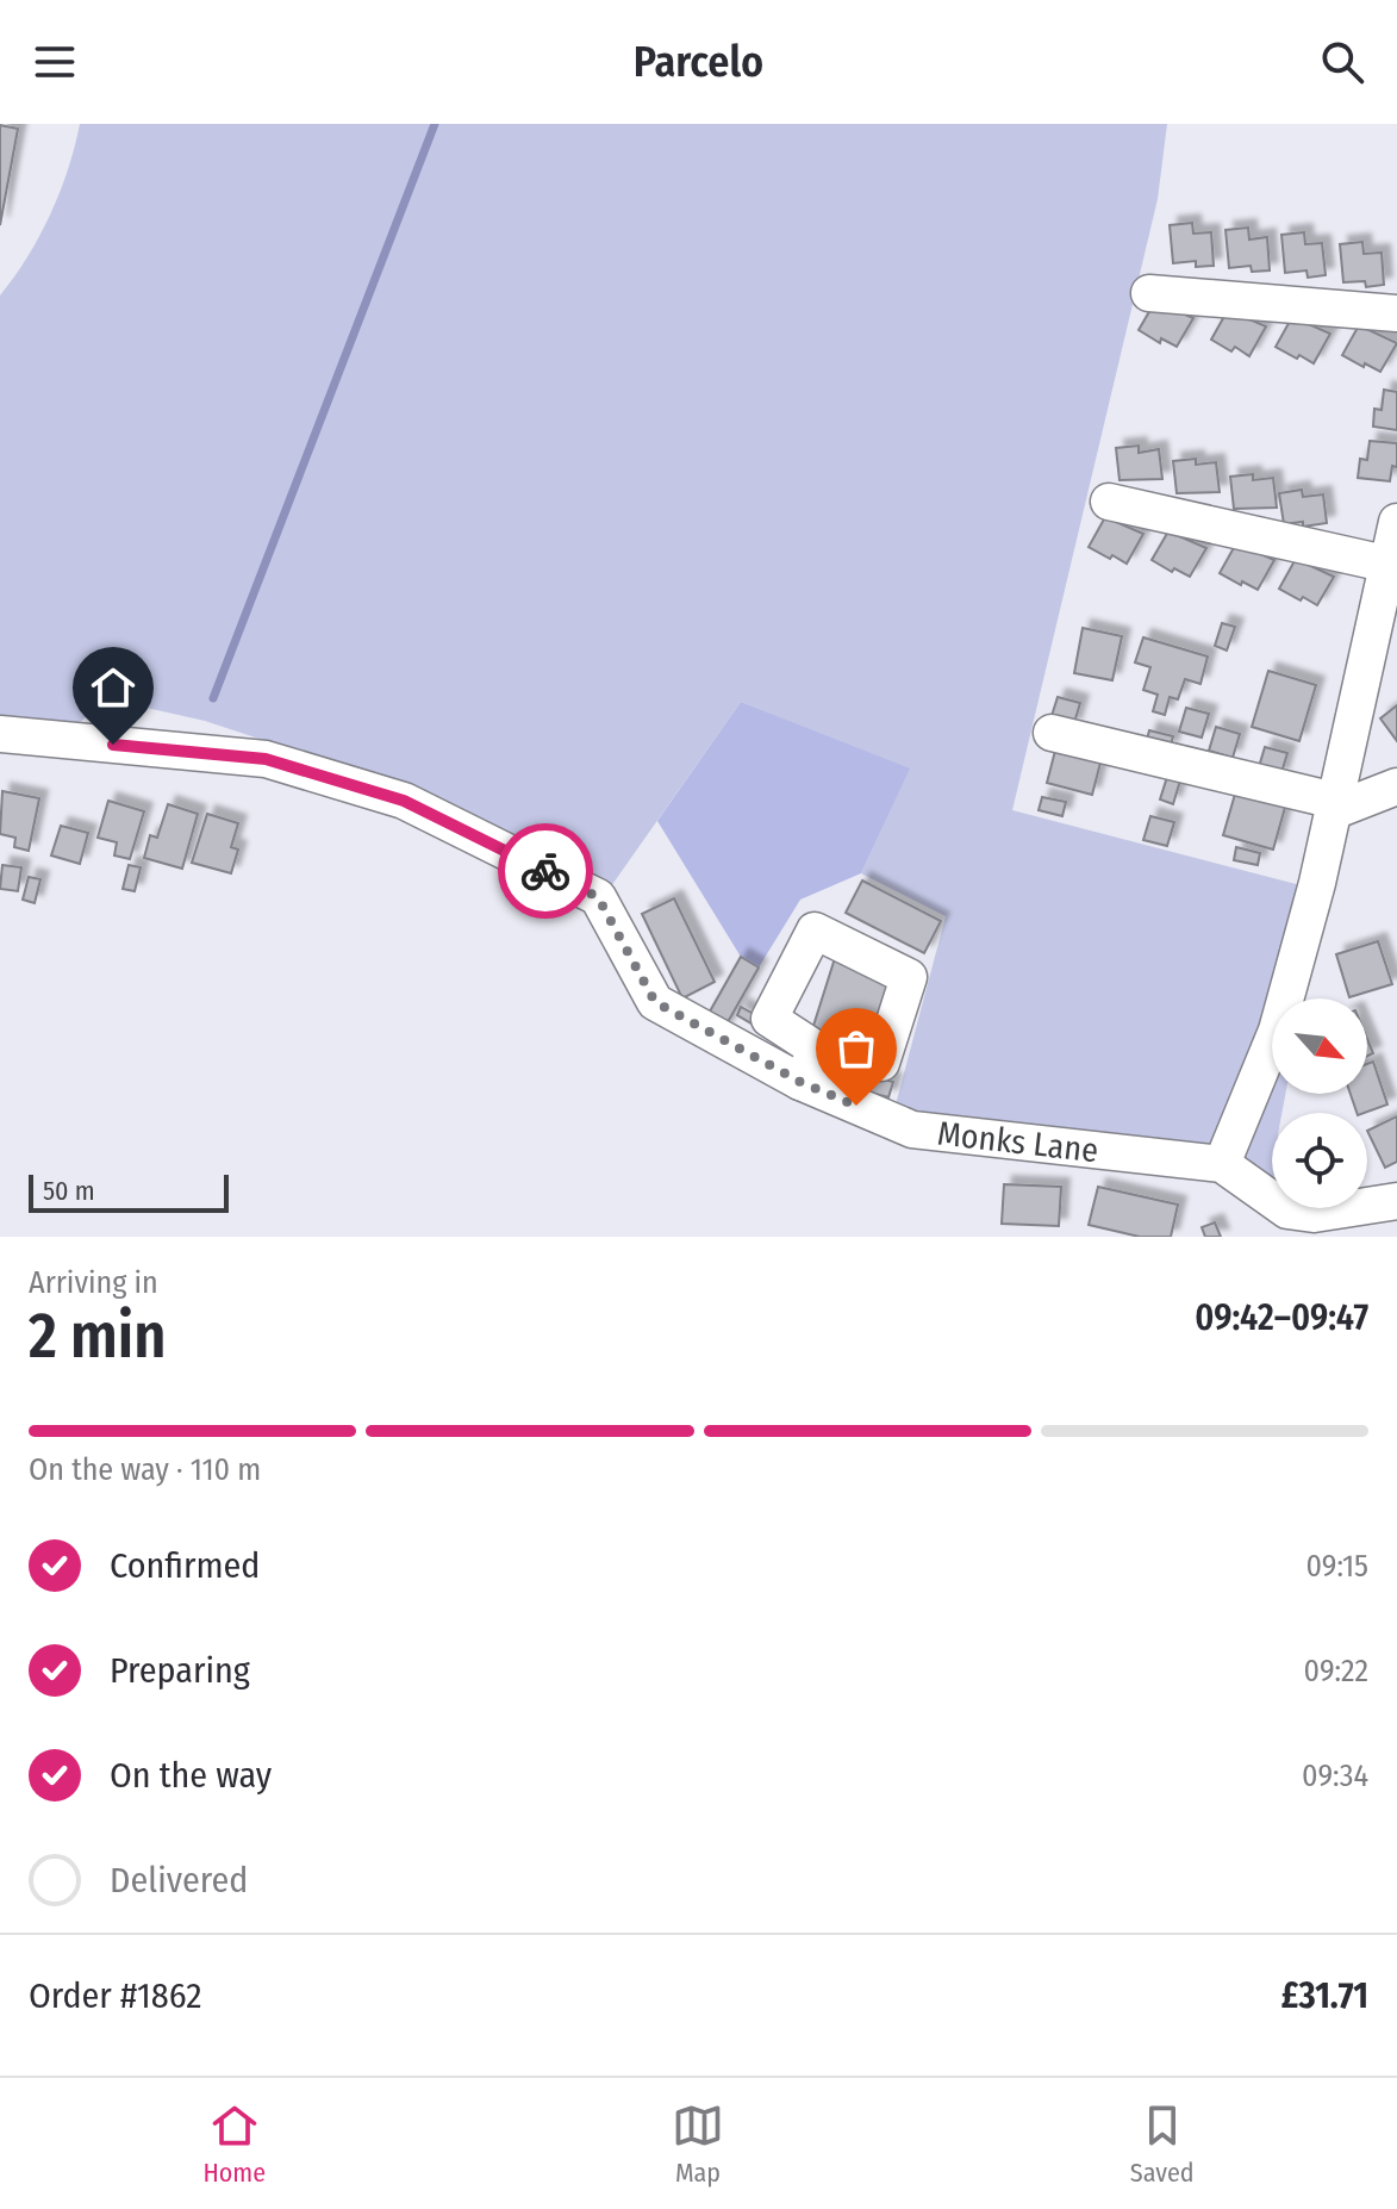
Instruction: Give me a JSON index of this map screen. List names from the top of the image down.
{
  "streets": {
    "street": ["Monks Lane"]
  },
  "scale_bar": "50 m",
  "north": "bottom right",
  "page": {
    "header": "Parcelo",
    "scale": "50 m",
    "heading": ["2 min", "Arriving in", "09:42–09:47"],
    "panel": ["Order #1862", "£31.71"],
    "bar": "On the way · 110 m",
    "list": [
      ["Confirmed", "09:15"],
      ["Preparing", "09:22"],
      ["On the way", "09:34"],
      "Delivered"
    ],
    "tabs": ["Home", "Map", "Saved"]
  }
}
